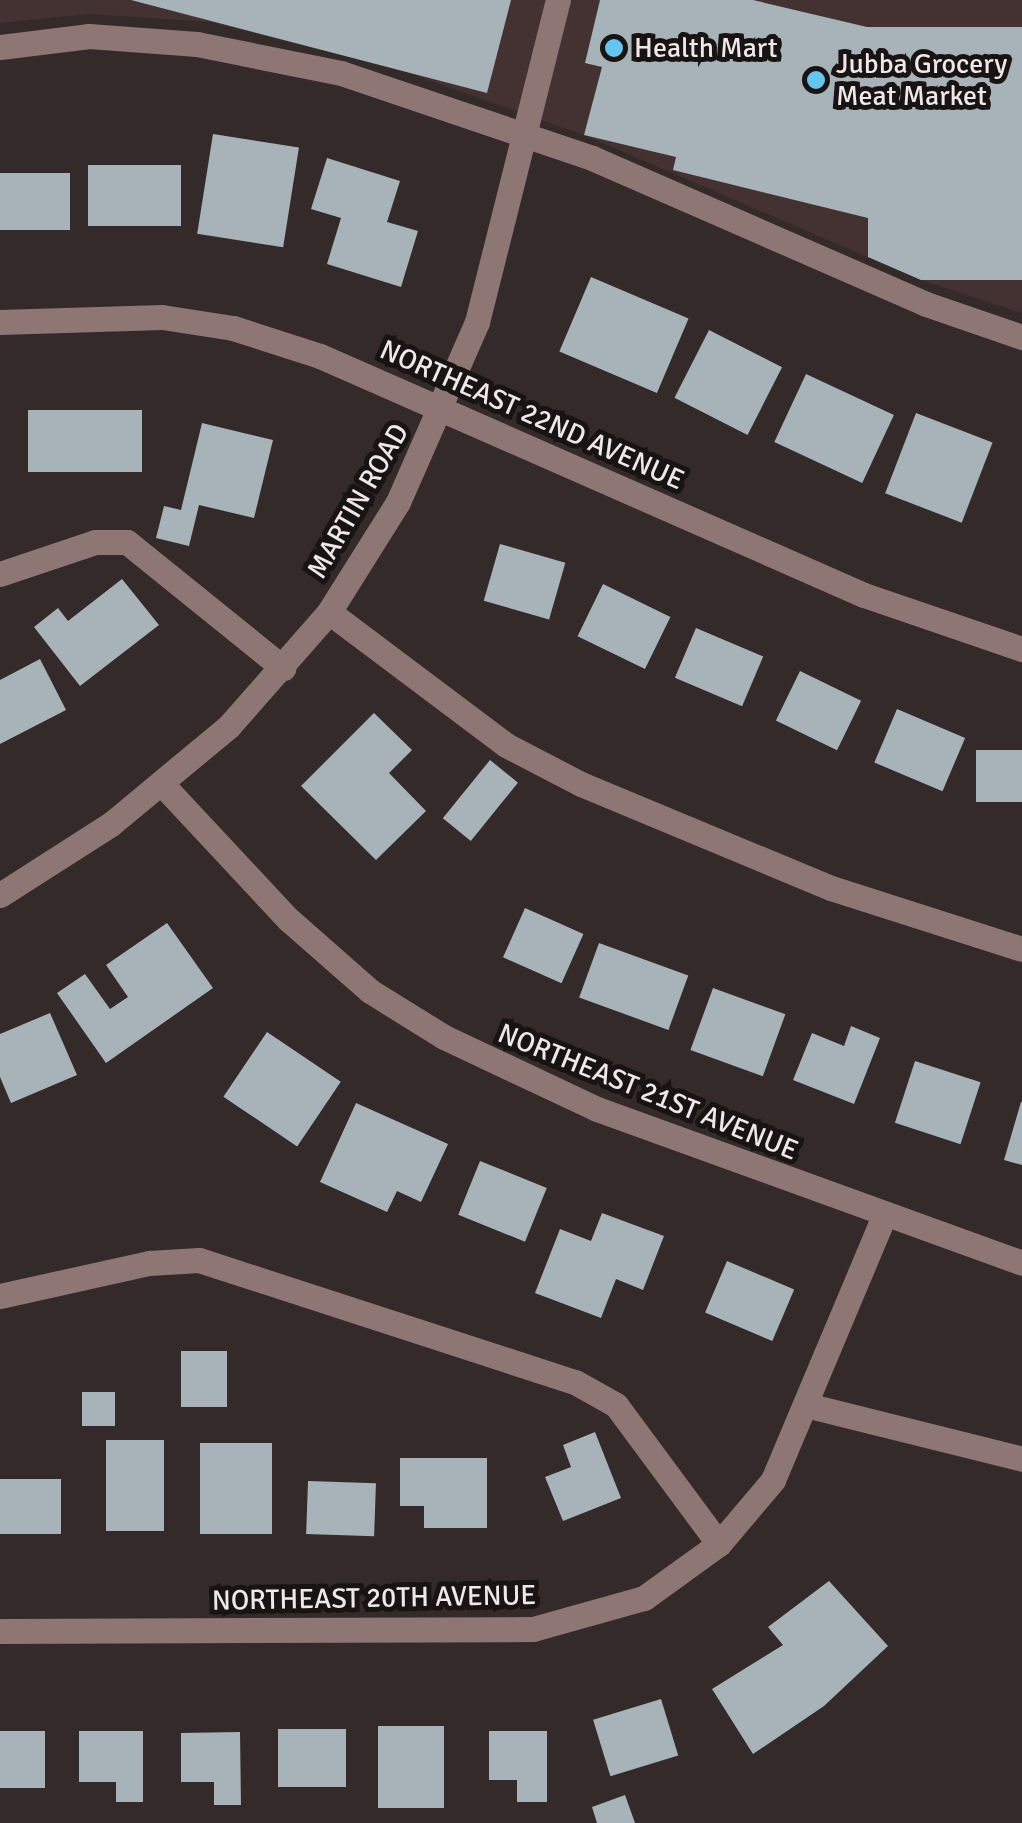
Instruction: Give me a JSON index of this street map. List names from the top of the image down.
{
  "streets": {
    "street": [
      "NORTHEAST 22ND AVENUE",
      "MARTIN ROAD",
      "NORTHEAST 21ST AVENUE",
      "NORTHEAST 20TH AVENUE"
    ]
  },
  "crossings": [
    ["NORTHEAST 22ND AVENUE", "MARTIN ROAD"],
    ["MARTIN ROAD", "NORTHEAST 21ST AVENUE"],
    ["NORTHEAST 21ST AVENUE", "NORTHEAST 20TH AVENUE"]
  ],
  "places": ["Health Mart", "Jubba Grocery Meat Market"]
}
